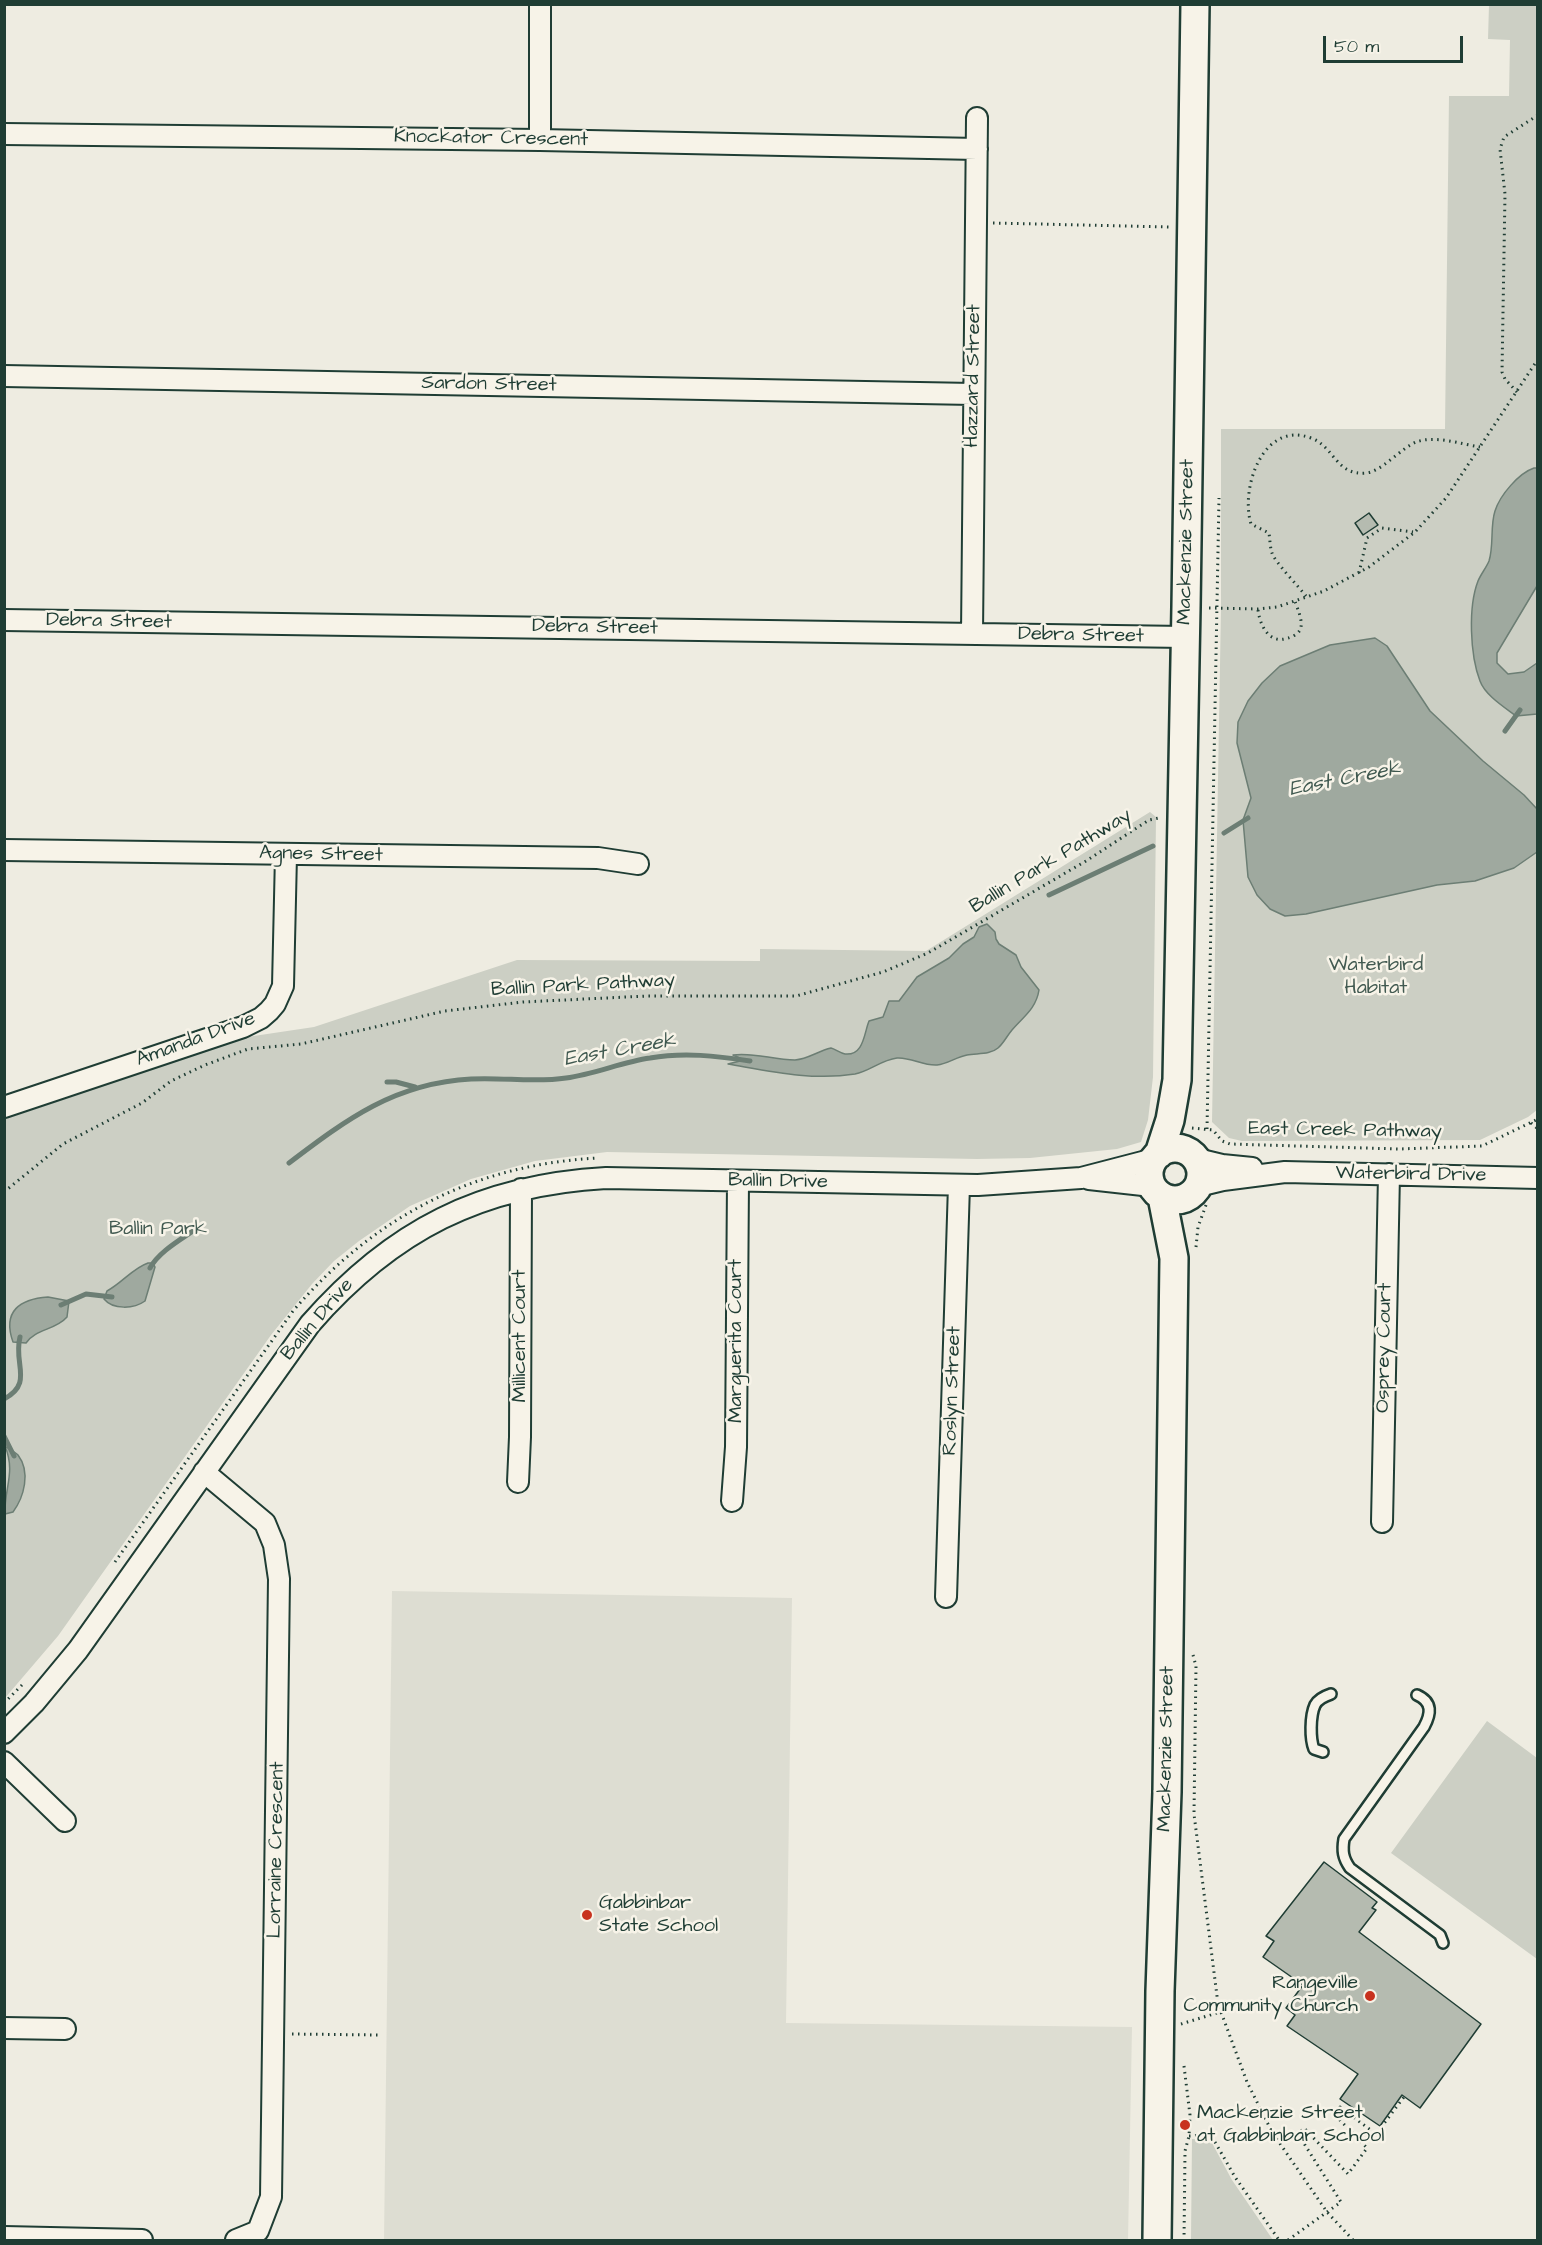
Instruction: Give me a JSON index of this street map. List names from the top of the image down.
{
  "streets": {
    "main road": ["Mackenzie Street"],
    "street": [
      "Knockator Crescent",
      "Hazzard Street",
      "Sardon Street",
      "Debra Street",
      "Agnes Street",
      "Amanda Drive",
      "Waterbird Drive",
      "Ballin Drive",
      "Millicent Court",
      "Marguerita Court",
      "Osprey Court",
      "Roslyn Street",
      "Lorraine Crescent"
    ],
    "path": ["Ballin Park Pathway", "East Creek Pathway"]
  },
  "crossings": [
    ["Knockator Crescent", "Hazzard Street"],
    ["Hazzard Street", "Sardon Street"],
    ["Hazzard Street", "Debra Street"],
    ["Mackenzie Street", "Debra Street"],
    ["Mackenzie Street", "East Creek Pathway"],
    ["Mackenzie Street", "Waterbird Drive"],
    ["Mackenzie Street", "Ballin Drive"],
    ["Agnes Street", "Amanda Drive"],
    ["East Creek Pathway", "Waterbird Drive"],
    ["East Creek Pathway", "Ballin Drive"],
    ["Waterbird Drive", "Ballin Drive"],
    ["Waterbird Drive", "Osprey Court"],
    ["Ballin Drive", "Millicent Court"],
    ["Ballin Drive", "Marguerita Court"],
    ["Ballin Drive", "Roslyn Street"],
    ["Ballin Drive", "Lorraine Crescent"]
  ],
  "water": ["East Creek"],
  "parks": ["Waterbird Habitat", "Ballin Park"],
  "places": ["Gabbinbar State School", "Rangeville Community Church", "Mackenzie Street at Gabbinbar School"],
  "scale_bar": "50 m"
}
